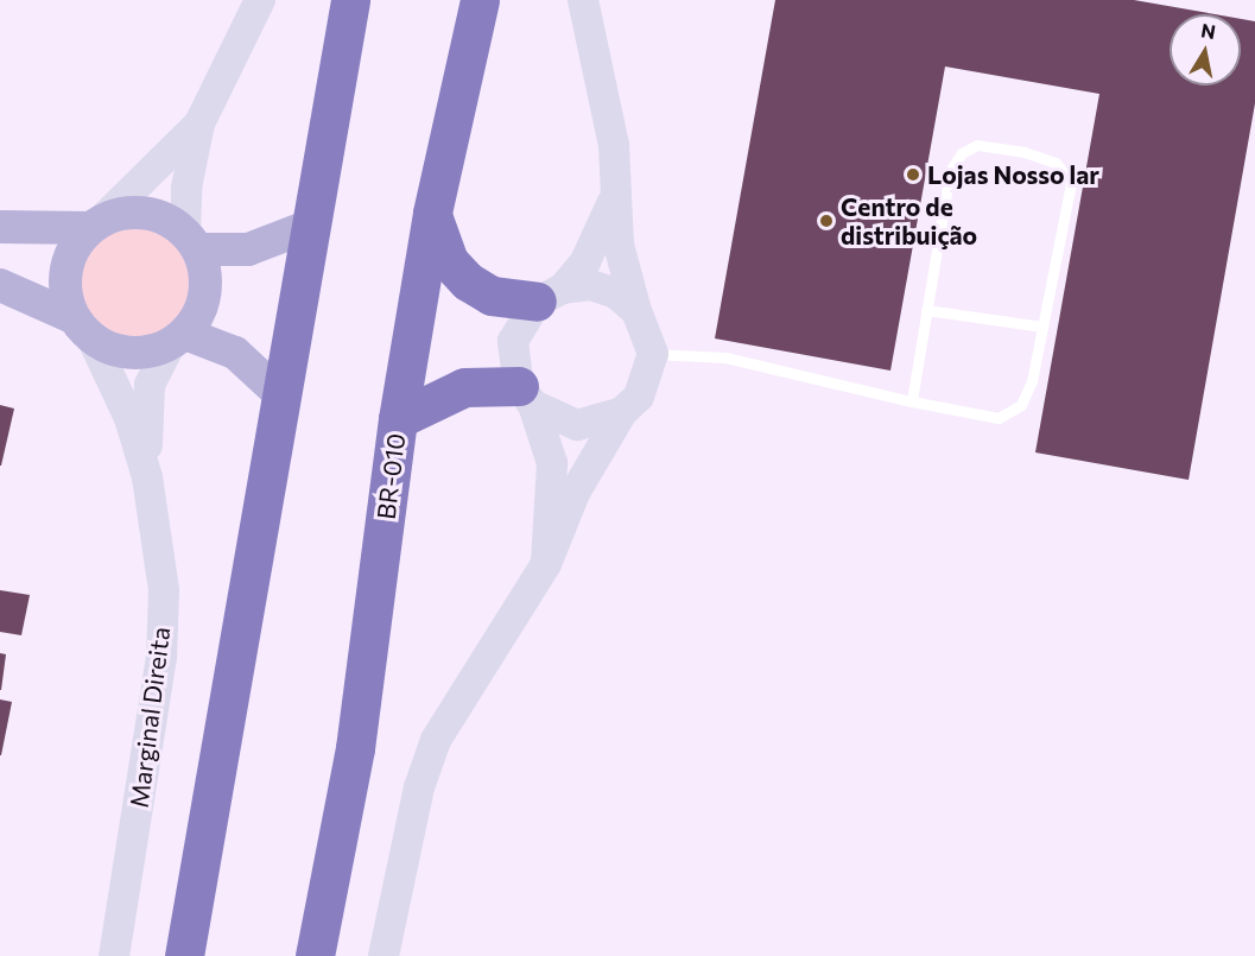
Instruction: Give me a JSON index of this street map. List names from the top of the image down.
{
  "streets": {
    "highway": ["BR-010"],
    "main road": ["Marginal Direita"]
  },
  "places": ["Lojas Nosso lar", "Centro de distribuição"],
  "north": "top"
}
